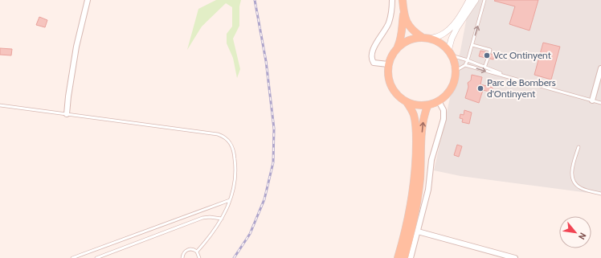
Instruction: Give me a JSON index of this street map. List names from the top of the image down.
{
  "places": ["Vcc Ontinyent", "Parc de Bombers d'Ontinyent"],
  "north": "bottom right"
}
